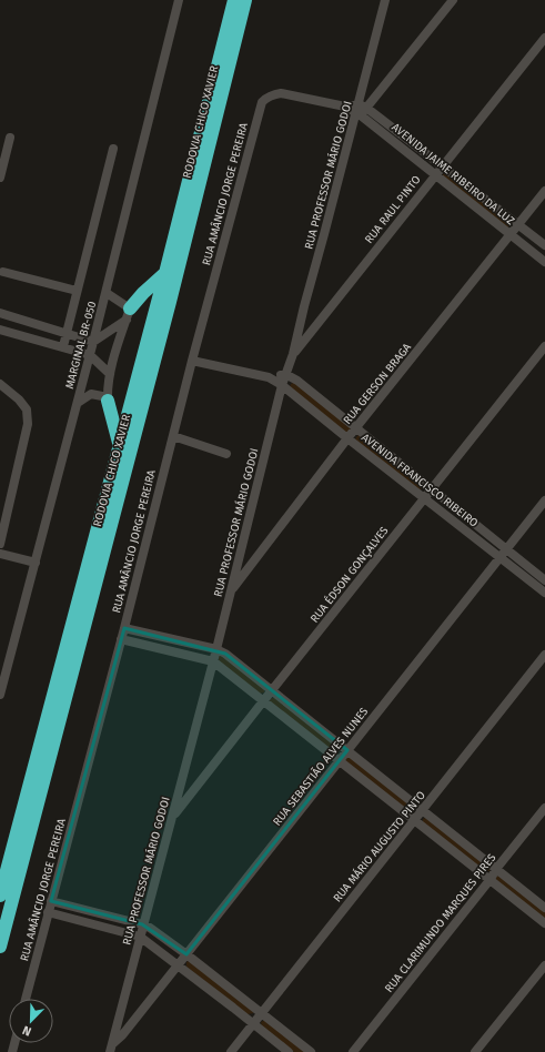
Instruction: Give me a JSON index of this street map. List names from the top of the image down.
{
  "streets": {
    "highway": ["RODOVIA CHICO XAVIER"],
    "street": [
      "AVENIDA JAIME RIBEIRO DA LUZ",
      "RUA PROFESSOR MÁRIO GODOI",
      "RUA AMÂNCIO JORGE PEREIRA",
      "RUA RAUL PINTO",
      "MARGINAL BR-050",
      "RUA GERSON BRAGA",
      "AVENIDA FRANCISCO RIBEIRO",
      "RUA ÉDSON GONÇALVES",
      "RUA SEBASTIÃO ALVES NUNES",
      "RUA MÁRIO AUGUSTO PINTO",
      "RUA CLARIMUNDO MARQUES PIRES"
    ]
  },
  "crossings": [
    ["AVENIDA JAIME RIBEIRO DA LUZ", "RUA PROFESSOR MÁRIO GODOI"],
    ["AVENIDA JAIME RIBEIRO DA LUZ", "RUA AMÂNCIO JORGE PEREIRA"],
    ["AVENIDA JAIME RIBEIRO DA LUZ", "RUA RAUL PINTO"],
    ["AVENIDA JAIME RIBEIRO DA LUZ", "RUA GERSON BRAGA"],
    ["RUA PROFESSOR MÁRIO GODOI", "RUA AMÂNCIO JORGE PEREIRA"],
    ["RUA PROFESSOR MÁRIO GODOI", "RUA RAUL PINTO"],
    ["RUA PROFESSOR MÁRIO GODOI", "RUA GERSON BRAGA"],
    ["RUA PROFESSOR MÁRIO GODOI", "AVENIDA FRANCISCO RIBEIRO"],
    ["RUA PROFESSOR MÁRIO GODOI", "RUA ÉDSON GONÇALVES"],
    ["RUA PROFESSOR MÁRIO GODOI", "RUA SEBASTIÃO ALVES NUNES"],
    ["RUA GERSON BRAGA", "AVENIDA FRANCISCO RIBEIRO"],
    ["AVENIDA FRANCISCO RIBEIRO", "RUA ÉDSON GONÇALVES"],
    ["AVENIDA FRANCISCO RIBEIRO", "RUA SEBASTIÃO ALVES NUNES"]
  ],
  "north": "bottom left"
}
